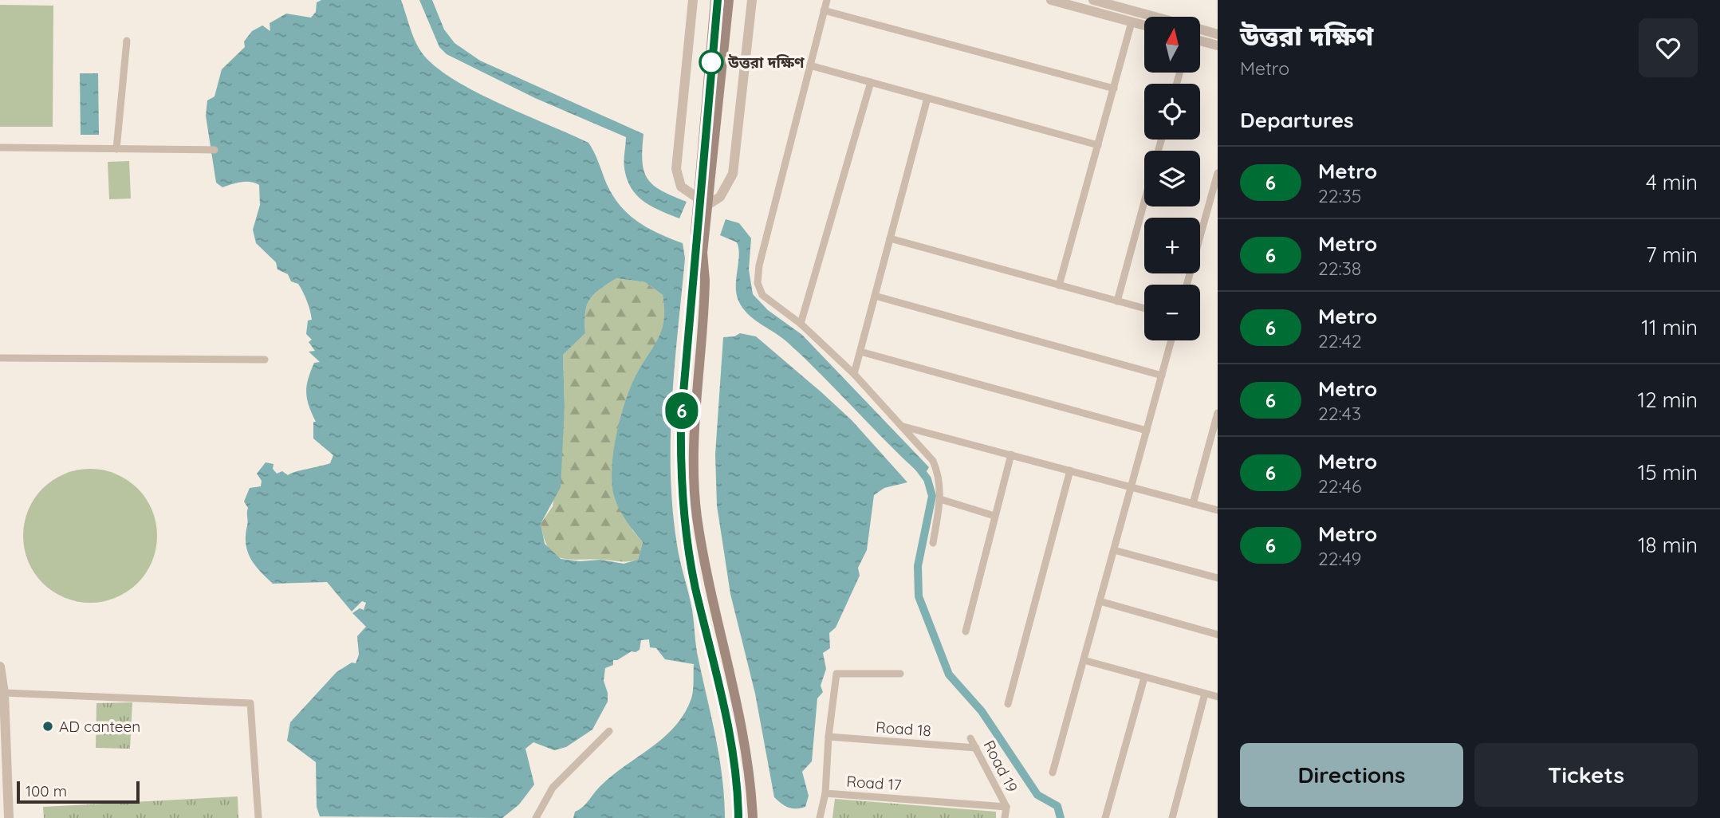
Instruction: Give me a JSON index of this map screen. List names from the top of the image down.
{
  "streets": {
    "street": ["Road 18", "Road 19", "Road 17"]
  },
  "crossings": [
    ["Road 18", "Road 19"],
    ["Road 18", "Road 17"],
    ["Road 19", "Road 17"]
  ],
  "places": ["উত্তরা দক্ষিণ", "AD canteen"],
  "lines": ["metro line 6"],
  "scale_bar": "100 m",
  "north": "top",
  "page": {
    "on_map": "6",
    "heading": [
      ["উত্তরা দক্ষিণ", "Metro"],
      "Departures"
    ],
    "map_buttons": ["+", "−"],
    "list": [
      {
        "mark": "6",
        "name": "Metro",
        "note": "22:35",
        "value": "4 min"
      },
      {
        "mark": "6",
        "name": "Metro",
        "note": "22:38",
        "value": "7 min"
      },
      {
        "mark": "6",
        "name": "Metro",
        "note": "22:42",
        "value": "11 min"
      },
      {
        "mark": "6",
        "name": "Metro",
        "note": "22:43",
        "value": "12 min"
      },
      {
        "mark": "6",
        "name": "Metro",
        "note": "22:46",
        "value": "15 min"
      },
      {
        "mark": "6",
        "name": "Metro",
        "note": "22:49",
        "value": "18 min"
      }
    ],
    "buttons": ["Directions", "Tickets"],
    "scale": "100 m"
  }
}
